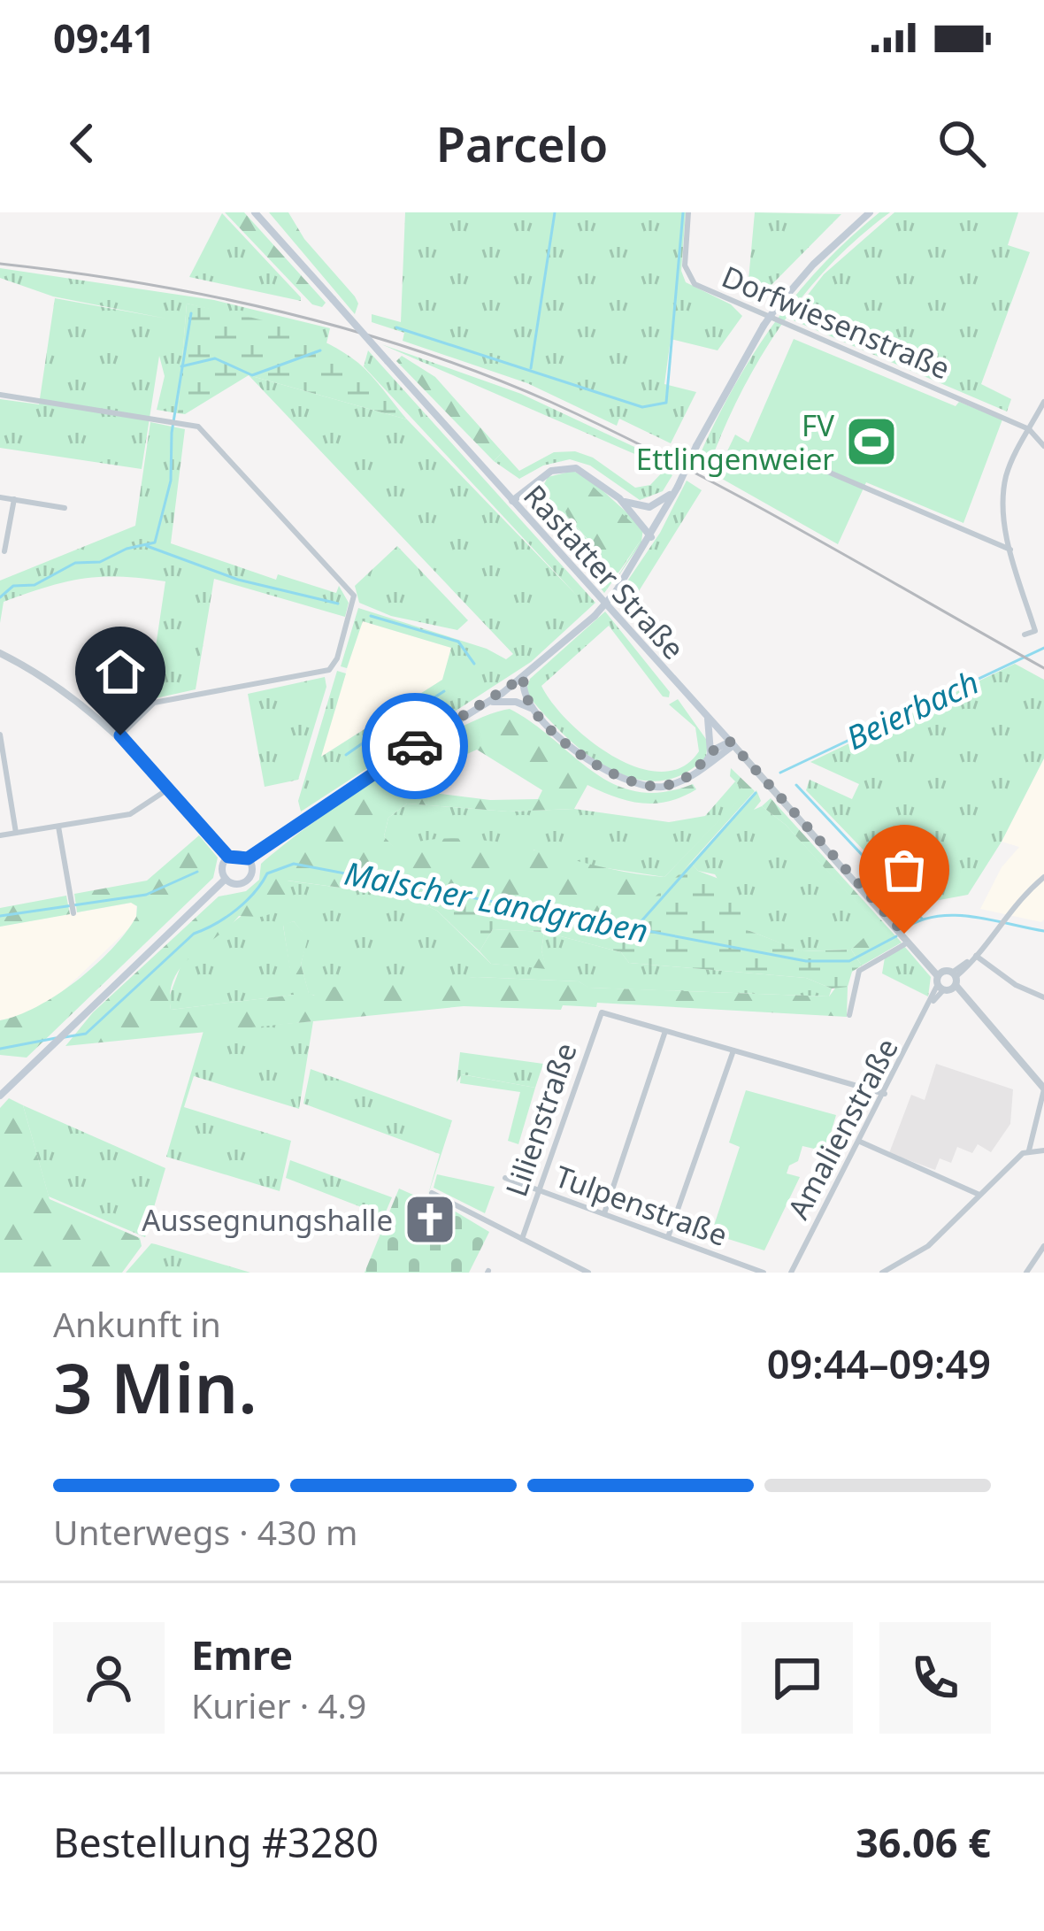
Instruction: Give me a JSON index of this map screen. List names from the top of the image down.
{
  "streets": {
    "main road": ["Rastatter Straße"],
    "street": [
      "Dorfwiesenstraße",
      "Lilienstraße",
      "Amalienstraße",
      "Tulpenstraße"
    ]
  },
  "crossings": [
    ["Rastatter Straße", "Amalienstraße"],
    ["Lilienstraße", "Tulpenstraße"]
  ],
  "water": ["Beierbach", "Malscher Landgraben"],
  "places": {
    "sports": ["FV Ettlingenweier"],
    "church": ["Aussegnungshalle"]
  },
  "page": {
    "status": "09:41",
    "header": "Parcelo",
    "heading": ["3 Min.", "Ankunft in", "09:44–09:49"],
    "panel": [
      "Emre",
      "Kurier · 4.9",
      "Bestellung #3280",
      "36.06 €"
    ],
    "bar": "Unterwegs · 430 m"
  }
}
